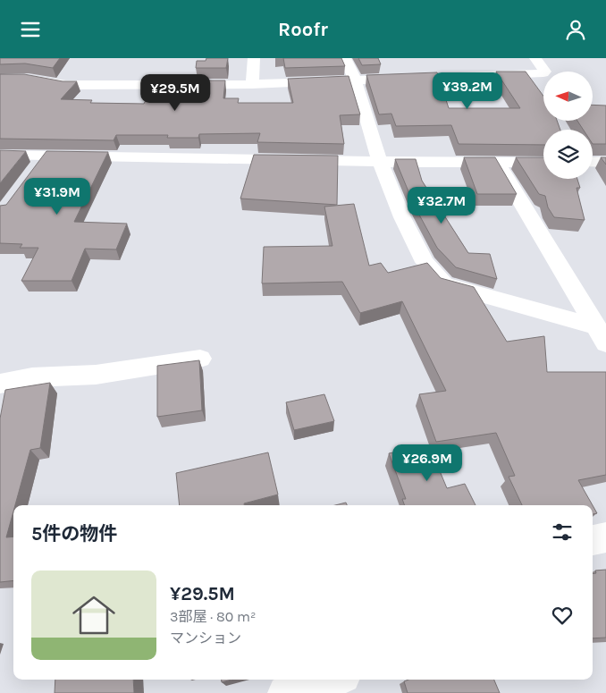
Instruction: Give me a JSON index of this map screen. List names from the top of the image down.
{
  "north": "left",
  "page": {
    "header": "Roofr",
    "price": [
      "¥39.2M",
      "¥29.5M",
      "¥31.9M",
      "¥32.7M",
      "¥26.9M"
    ],
    "heading": "5件の物件",
    "list": [
      {
        "name": "¥29.5M",
        "note": "3部屋 · 80 m² · マンション"
      }
    ]
  }
}
